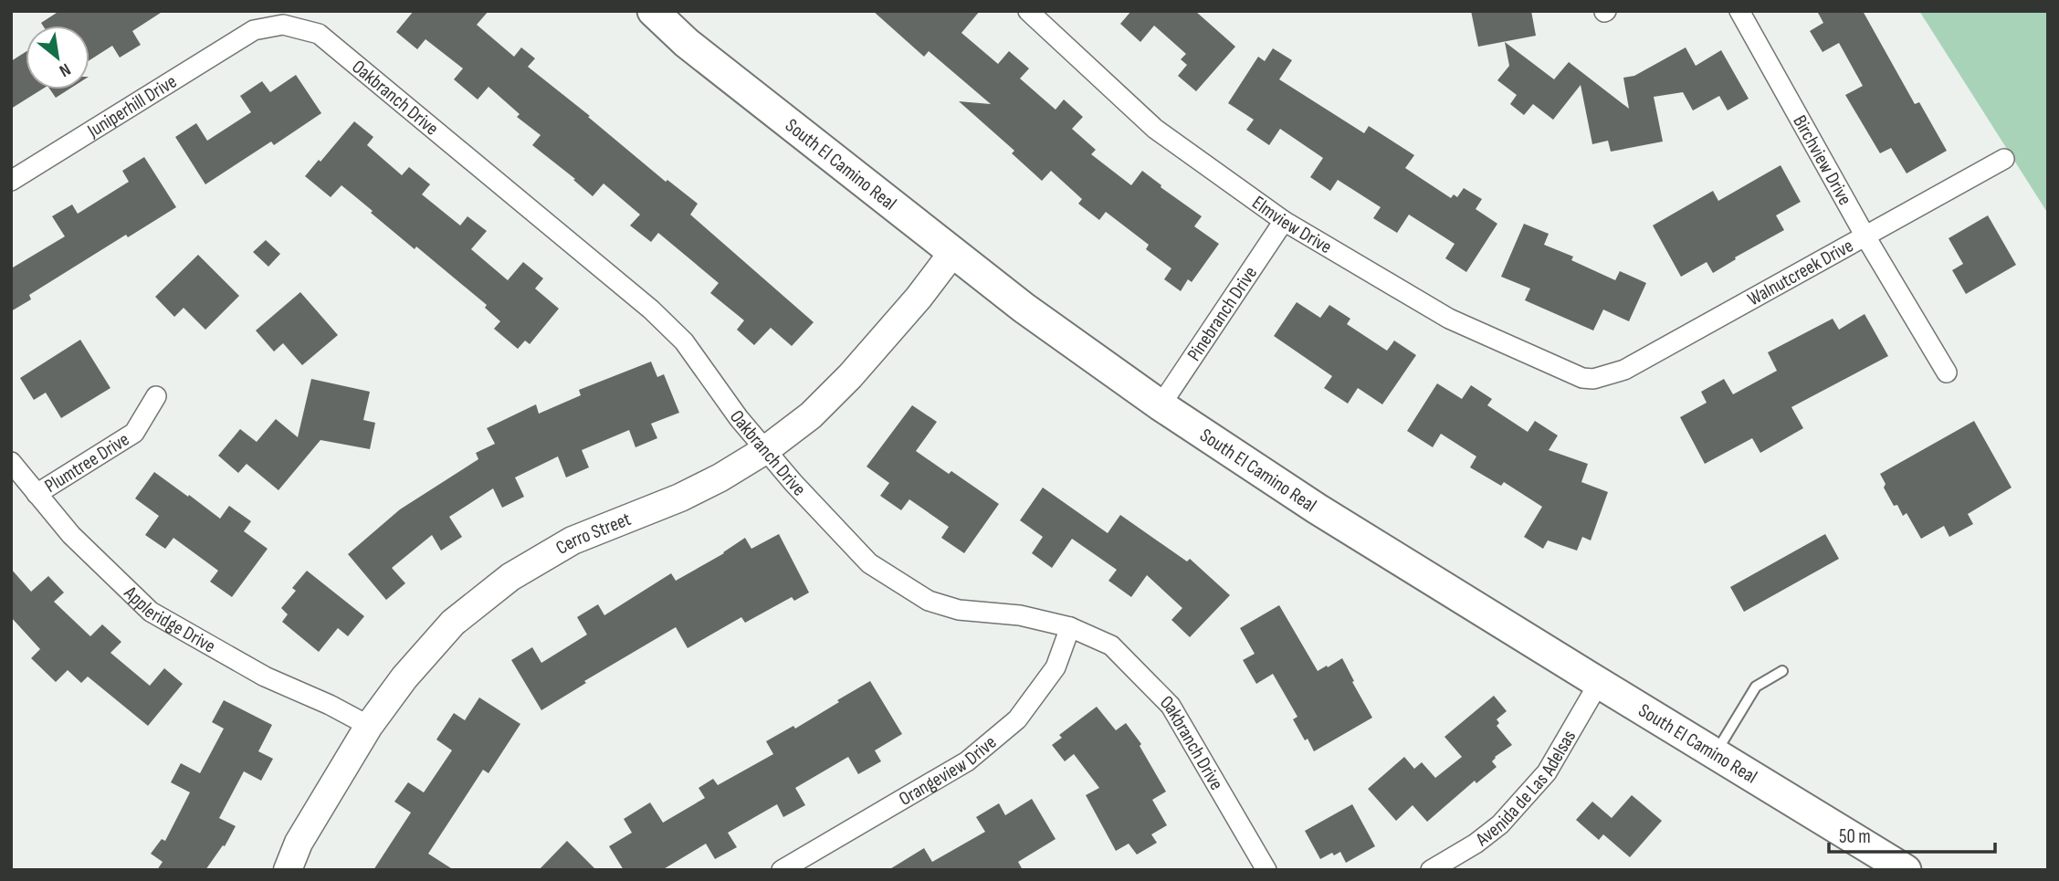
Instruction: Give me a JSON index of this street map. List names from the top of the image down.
{
  "streets": {
    "main road": ["South El Camino Real"],
    "street": [
      "Oakbranch Drive",
      "Juniperhill Drive",
      "Birchview Drive",
      "Elmview Drive",
      "Walnutcreek Drive",
      "Pinebranch Drive",
      "Plumtree Drive",
      "Cerro Street",
      "Appleridge Drive",
      "Orangeview Drive",
      "Avenida de Las Adelsas"
    ]
  },
  "crossings": [
    ["Oakbranch Drive", "Juniperhill Drive"],
    ["Oakbranch Drive", "Cerro Street"],
    ["Oakbranch Drive", "Orangeview Drive"],
    ["Birchview Drive", "Walnutcreek Drive"],
    ["South El Camino Real", "Pinebranch Drive"],
    ["South El Camino Real", "Cerro Street"],
    ["South El Camino Real", "Avenida de Las Adelsas"],
    ["Elmview Drive", "Walnutcreek Drive"],
    ["Elmview Drive", "Pinebranch Drive"],
    ["Plumtree Drive", "Appleridge Drive"],
    ["Cerro Street", "Appleridge Drive"]
  ],
  "scale_bar": "50 m",
  "north": "bottom right"
}
